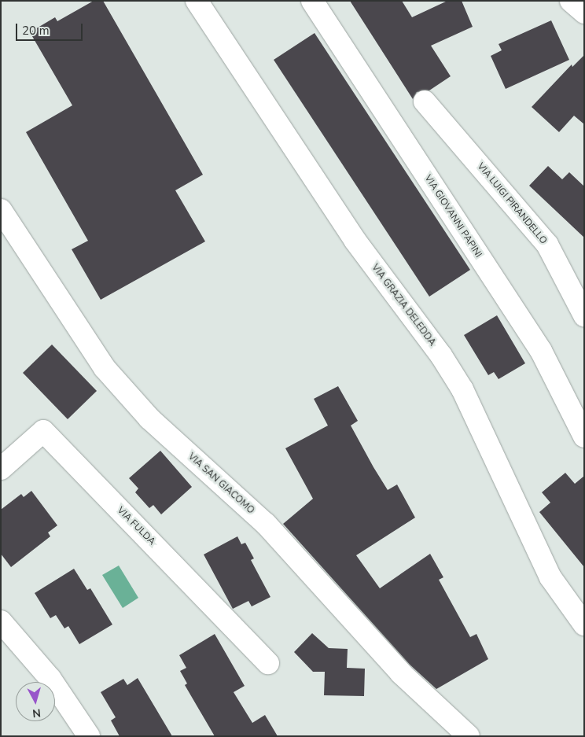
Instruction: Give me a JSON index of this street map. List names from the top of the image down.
{
  "streets": {
    "street": [
      "VIA LUIGI PIRANDELLO",
      "VIA GIOVANNI PAPINI",
      "VIA GRAZIA DELEDDA",
      "VIA SAN GIACOMO",
      "VIA FULDA"
    ]
  },
  "scale_bar": "20 m",
  "north": "bottom"
}
